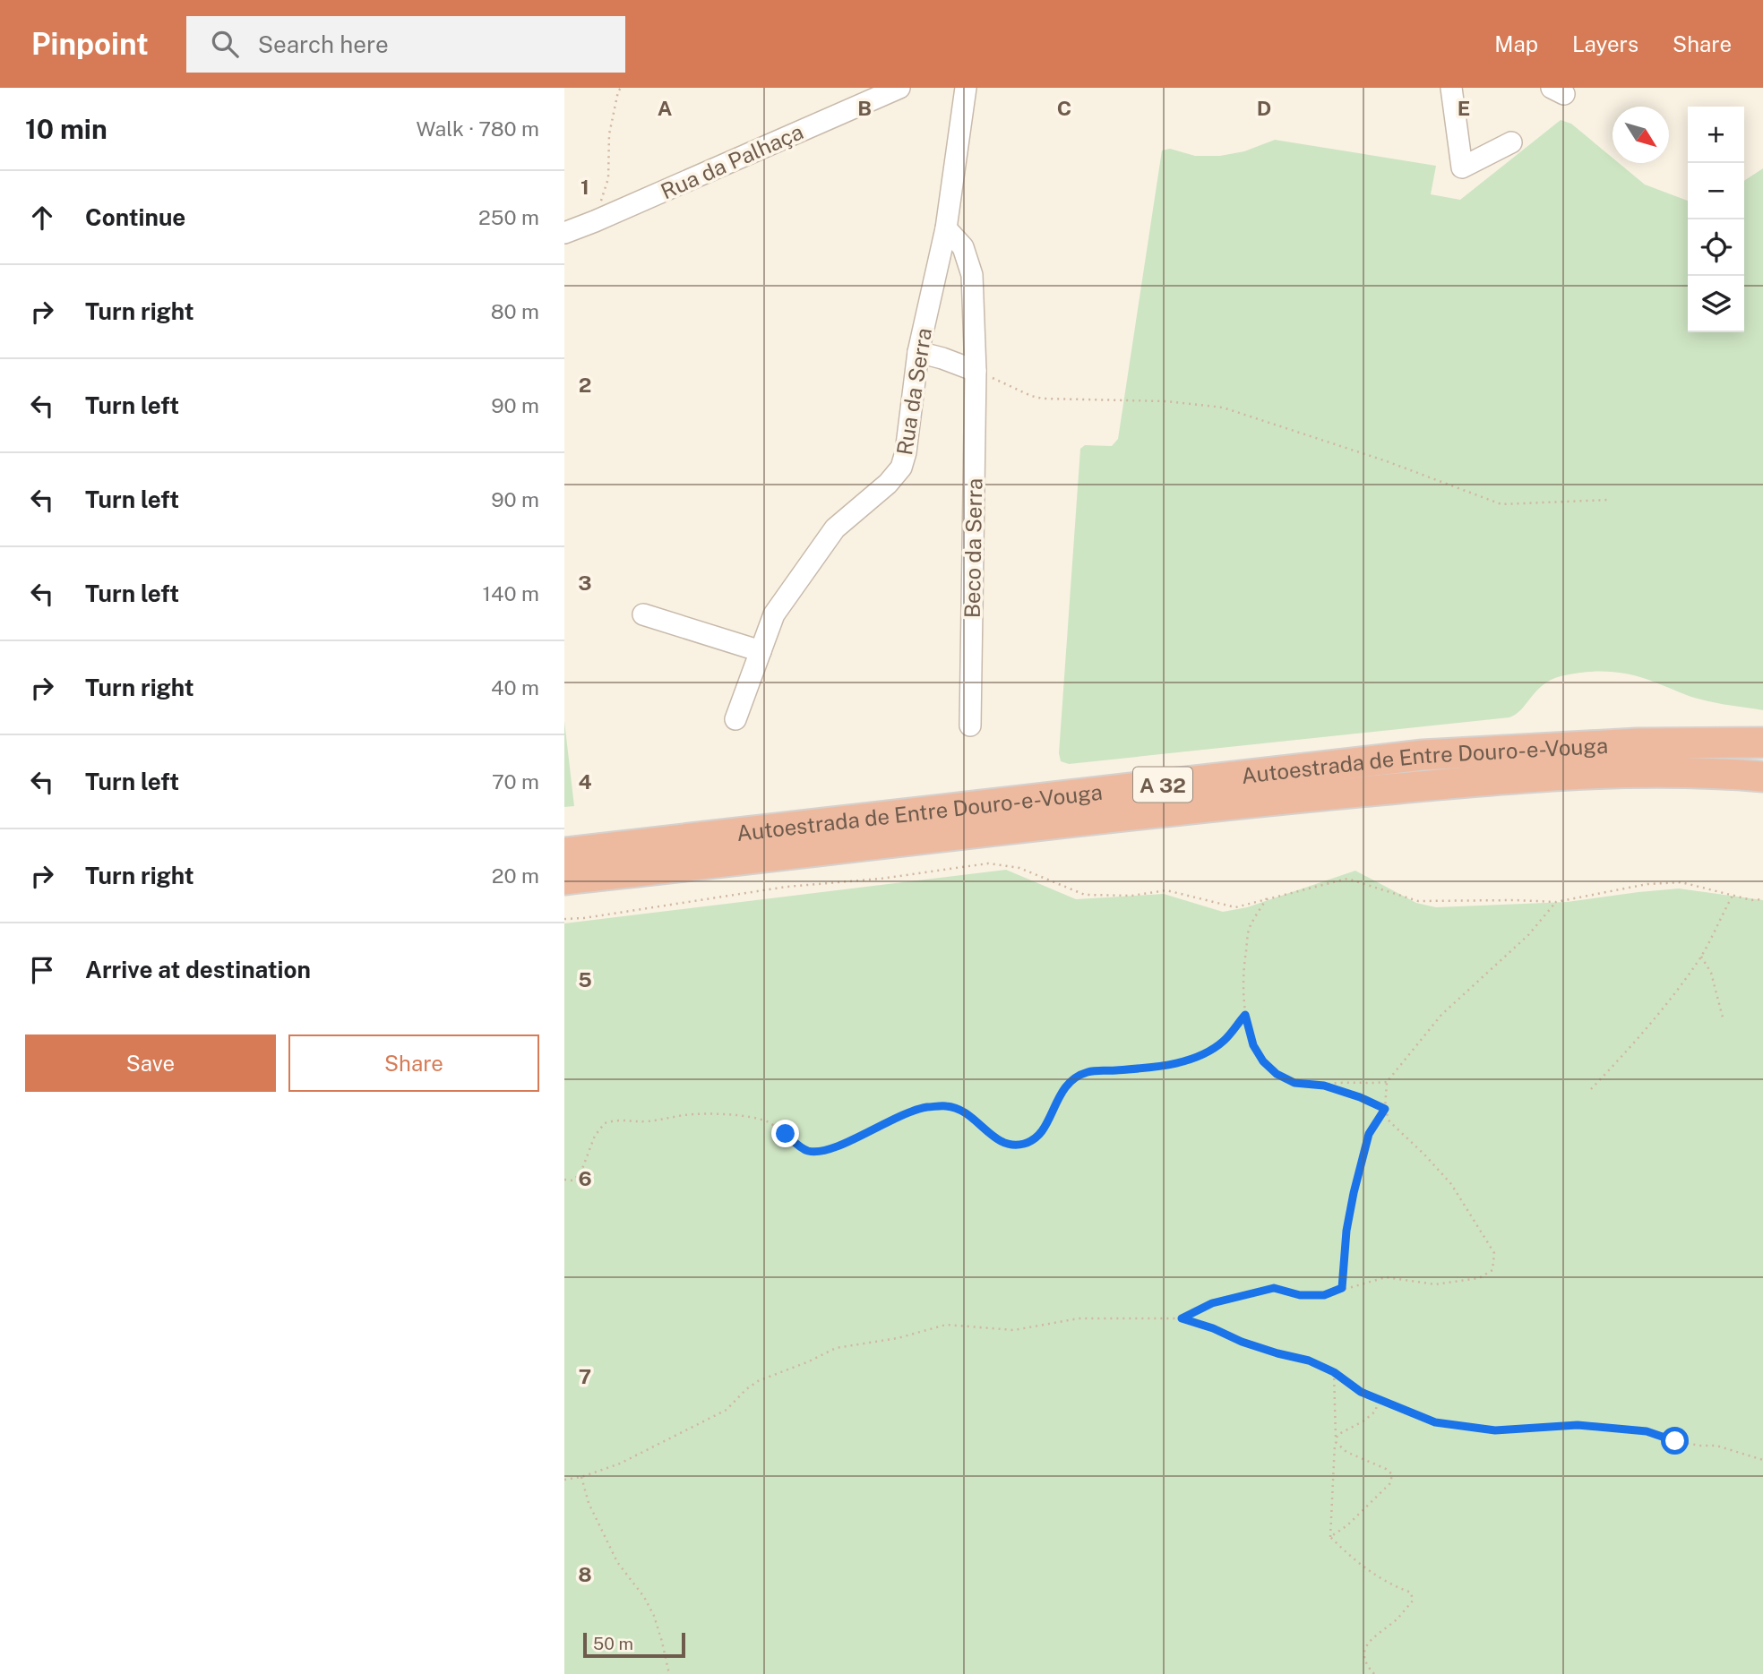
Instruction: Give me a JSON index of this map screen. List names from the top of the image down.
{
  "streets": {
    "highway": ["Autoestrada de Entre Douro-e-Vouga", "A 32"],
    "street": ["Rua da Palhaça", "Rua da Serra", "Beco da Serra"]
  },
  "crossings": [
    ["Rua da Serra", "Beco da Serra"]
  ],
  "scale_bar": "50 m",
  "north": "bottom right",
  "page": {
    "header": "Pinpoint",
    "search": "Search here",
    "nav": ["Map", "Layers", "Share"],
    "heading": ["10 min", "Walk · 780 m"],
    "map_buttons": ["+", "−"],
    "list": [
      ["Continue", "250 m"],
      ["Turn right", "80 m"],
      ["Turn left", "90 m"],
      ["Turn left", "90 m"],
      ["Turn left", "140 m"],
      ["Turn right", "40 m"],
      ["Turn left", "70 m"],
      ["Turn right", "20 m"],
      "Arrive at destination"
    ],
    "buttons": ["Save", "Share"],
    "scale": "50 m"
  },
  "grid": {
    "columns": [
      "A",
      "B",
      "C",
      "D",
      "E"
    ],
    "rows": [
      "1",
      "2",
      "3",
      "4",
      "5",
      "6",
      "7",
      "8"
    ]
  }
}
